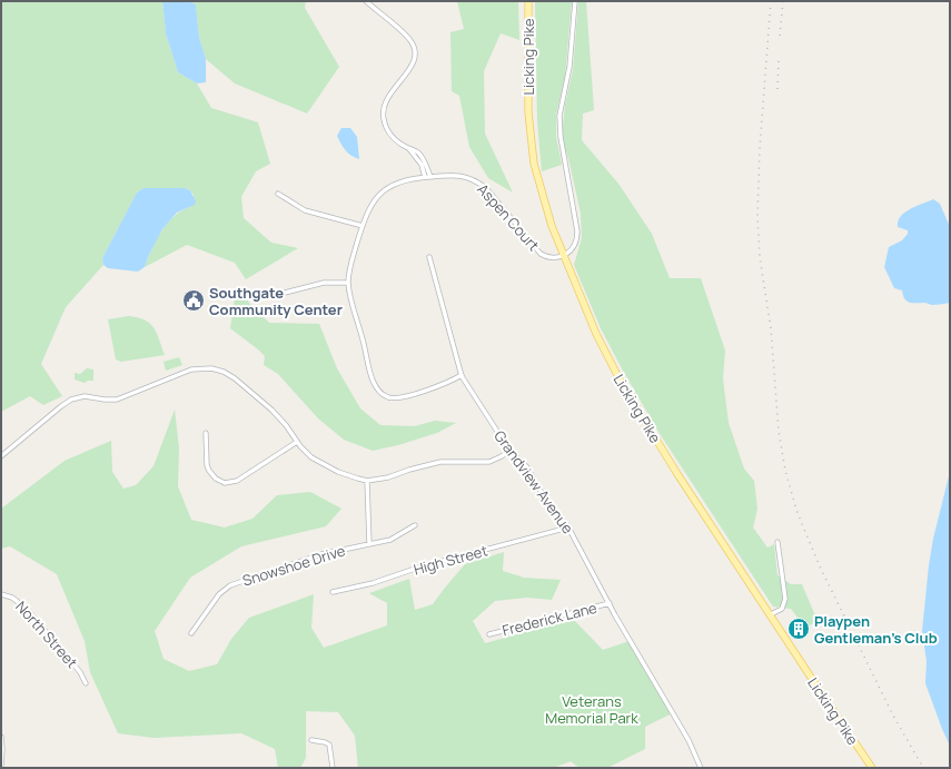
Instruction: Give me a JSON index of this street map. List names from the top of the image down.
{
  "streets": {
    "main road": ["Licking Pike"],
    "street": [
      "Aspen Court",
      "Grandview Avenue",
      "High Street",
      "Snowshoe Drive",
      "Frederick Lane",
      "North Street"
    ]
  },
  "crossings": [
    ["Licking Pike", "Aspen Court"],
    ["Aspen Court", "Grandview Avenue"],
    ["Grandview Avenue", "High Street"],
    ["Grandview Avenue", "Frederick Lane"]
  ],
  "parks": ["Veterans Memorial Park"],
  "places": {
    "public building": ["Southgate Community Center"],
    "building": ["Playpen Gentleman's Club"]
  }
}
